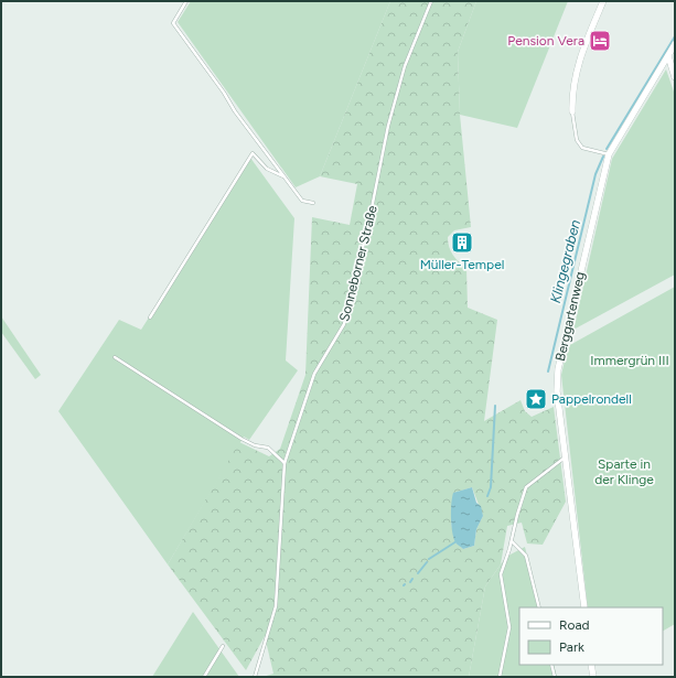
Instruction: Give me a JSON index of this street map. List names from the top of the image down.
{
  "streets": {
    "street": ["Berggartenweg"],
    "lane": ["Sonneborner Straße"]
  },
  "water": ["Klingegraben"],
  "parks": ["Immergrün III", "Sparte in der Klinge"],
  "places": {
    "hotel": ["Pension Vera"],
    "building": ["Müller-Tempel"],
    "place": ["Pappelrondell"]
  },
  "legend": ["Road", "Park"]
}
